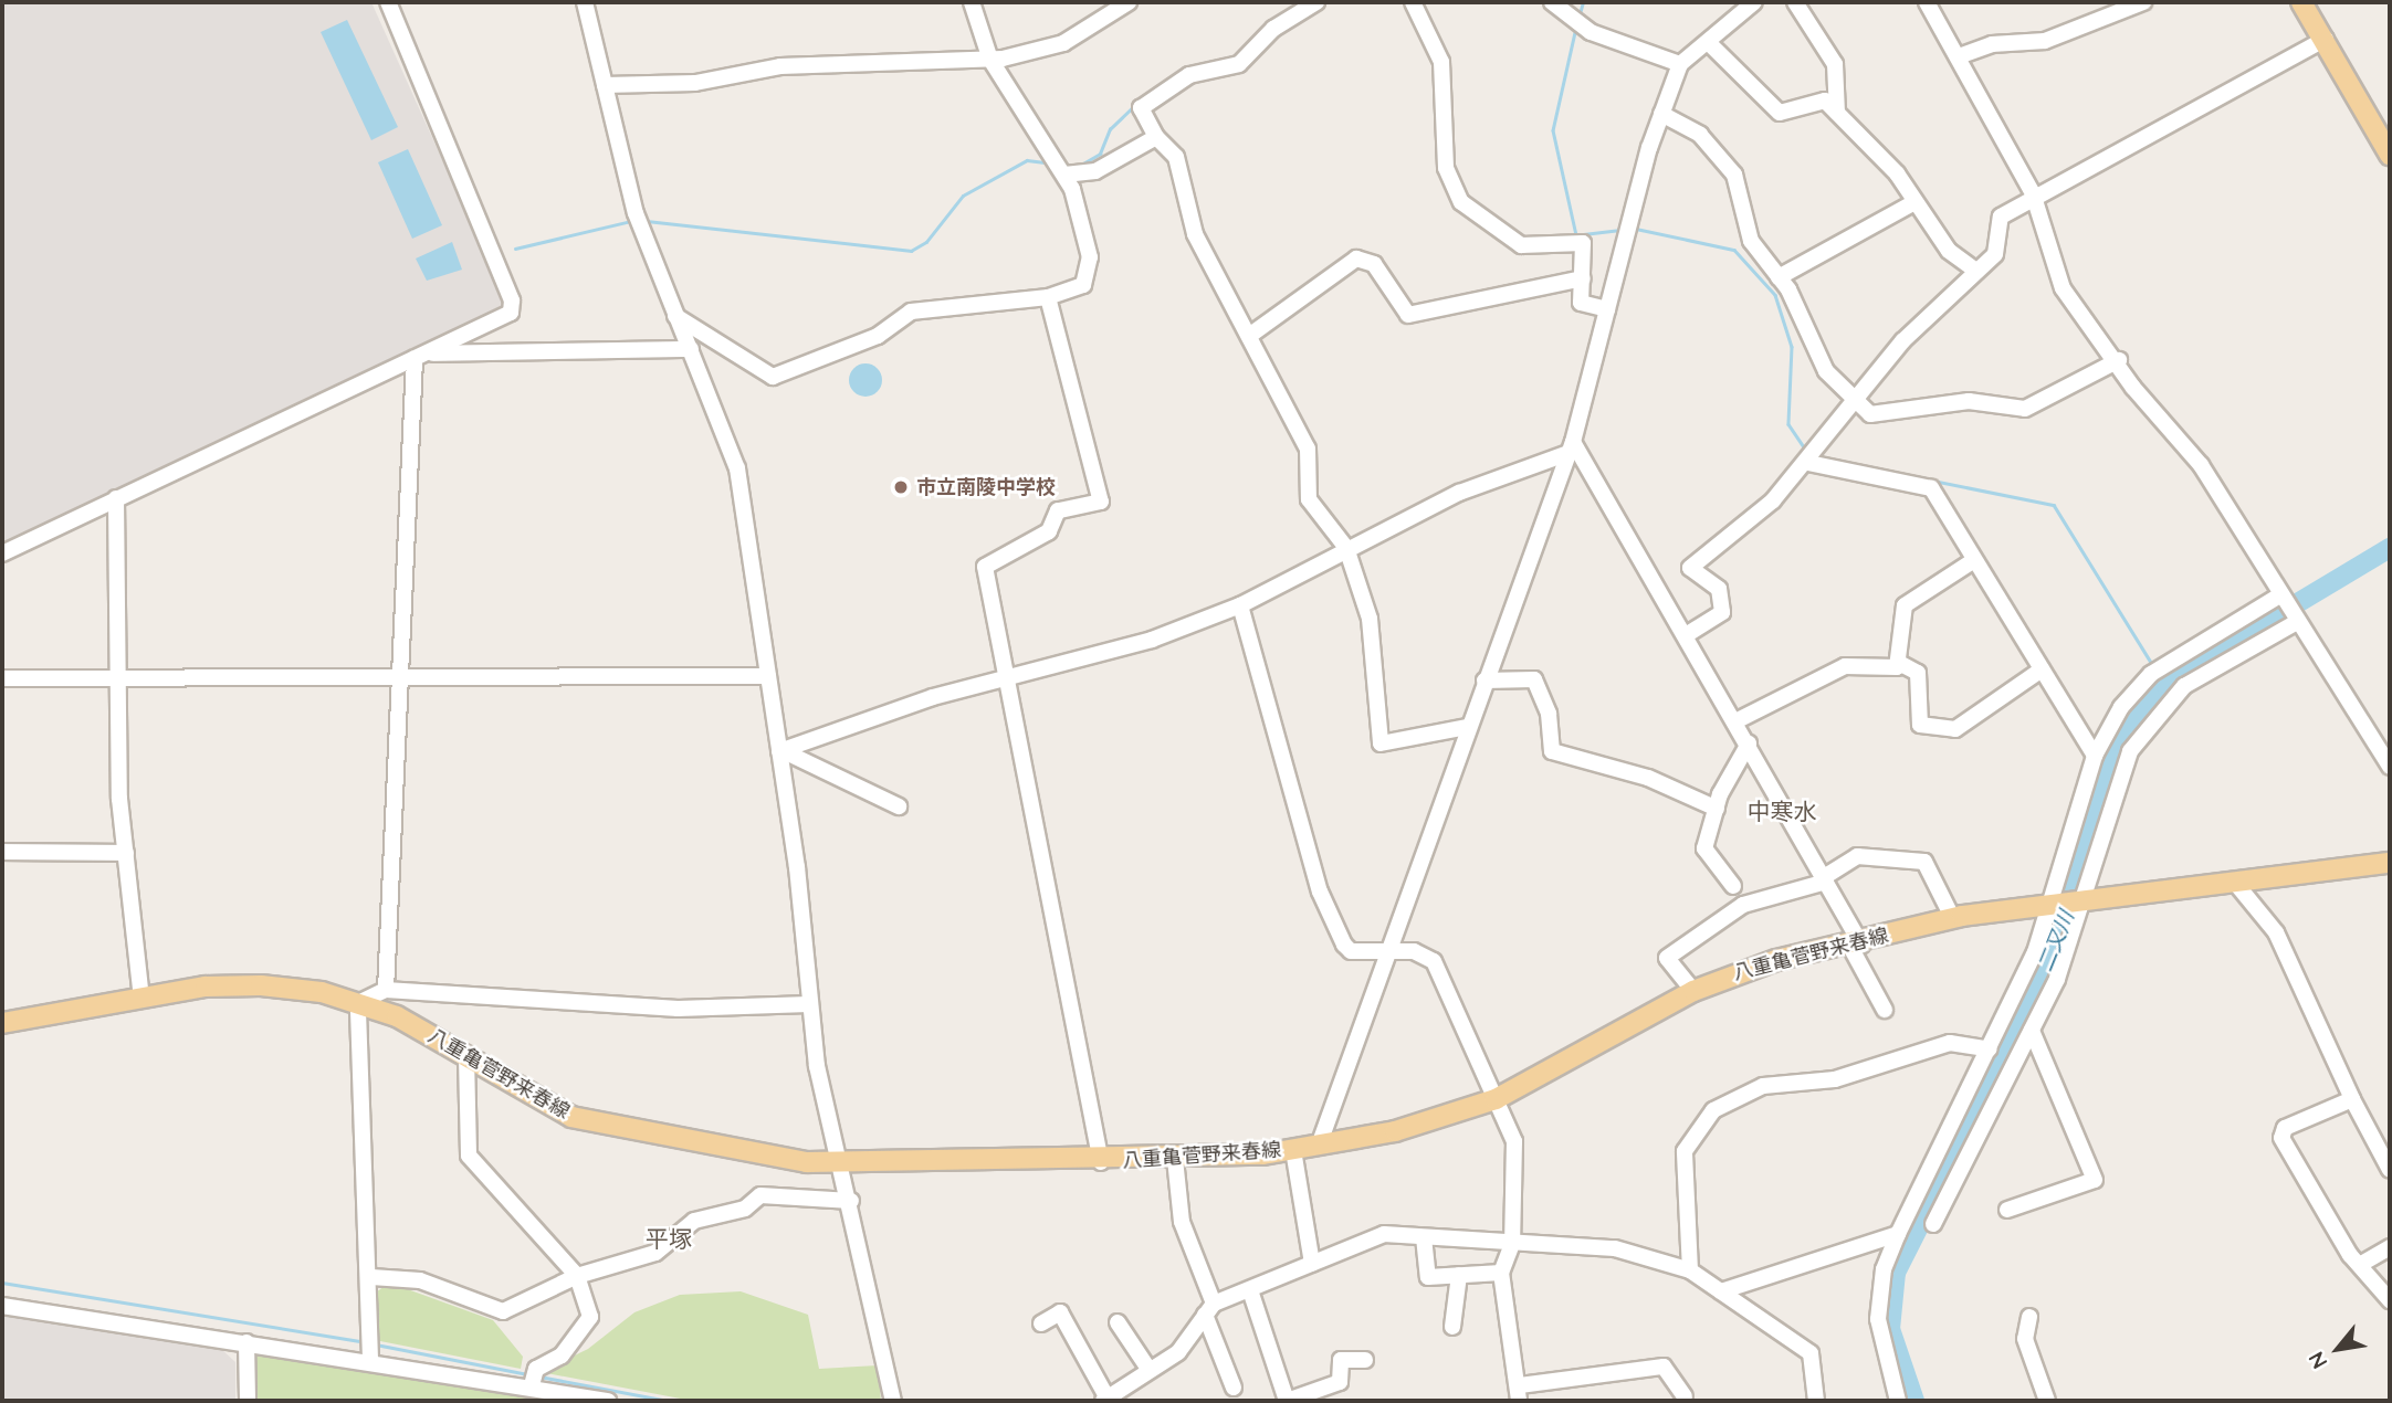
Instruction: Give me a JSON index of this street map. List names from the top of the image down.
{
  "streets": {
    "main road": ["八重亀菅野来春線"]
  },
  "districts": ["中寒水", "平塚"],
  "water": ["二又川"],
  "places": ["市立南陵中学校"],
  "north": "bottom left"
}
